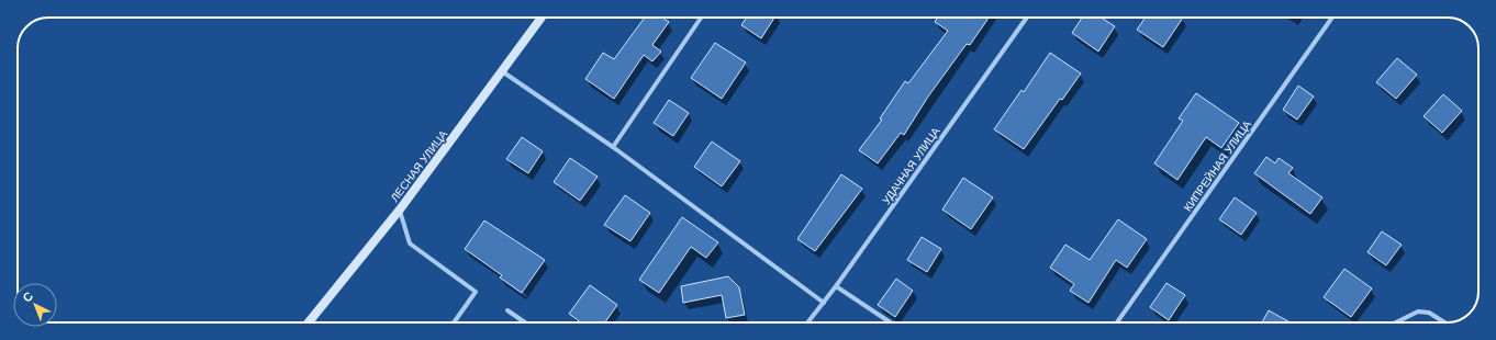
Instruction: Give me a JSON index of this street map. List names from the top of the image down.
{
  "streets": {
    "main road": ["ЛЕСНАЯ УЛИЦА"],
    "street": ["УДАЧНАЯ УЛИЦА", "КИПРЕЙНАЯ УЛИЦА"]
  },
  "north": "top left"
}
